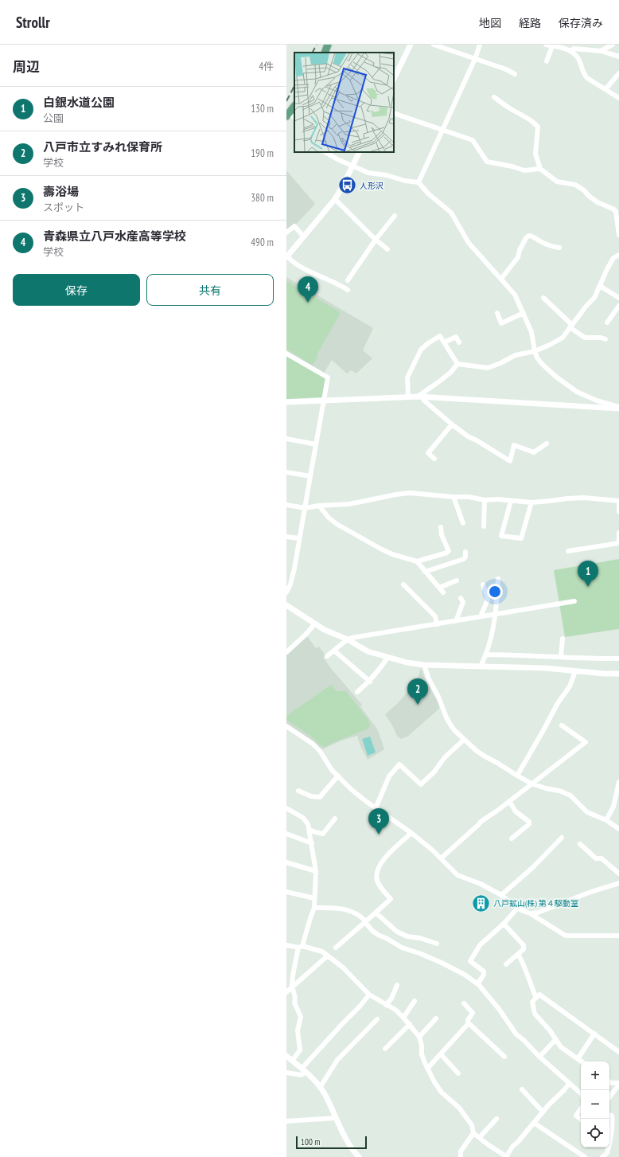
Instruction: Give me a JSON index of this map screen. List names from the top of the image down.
{
  "places": {
    "bus stop": ["人形沢"],
    "building": ["八戸鉱山(株) 第４駆動室"]
  },
  "scale_bar": "100 m",
  "page": {
    "header": "Strollr",
    "nav": ["地図", "経路", "保存済み"],
    "heading": ["周辺", "4件"],
    "list": [
      {
        "mark": "1",
        "name": "白銀水道公園",
        "note": "公園",
        "value": "130 m"
      },
      {
        "mark": "2",
        "name": "八戸市立すみれ保育所",
        "note": "学校",
        "value": "190 m"
      },
      {
        "mark": "3",
        "name": "壽浴場",
        "note": "スポット",
        "value": "380 m"
      },
      {
        "mark": "4",
        "name": "青森県立八戸水産高等学校",
        "note": "学校",
        "value": "490 m"
      }
    ],
    "buttons": ["保存", "共有"],
    "pins": [
      "4",
      "1",
      "2",
      "3"
    ],
    "map_buttons": ["+", "−"],
    "scale": "100 m"
  }
}
